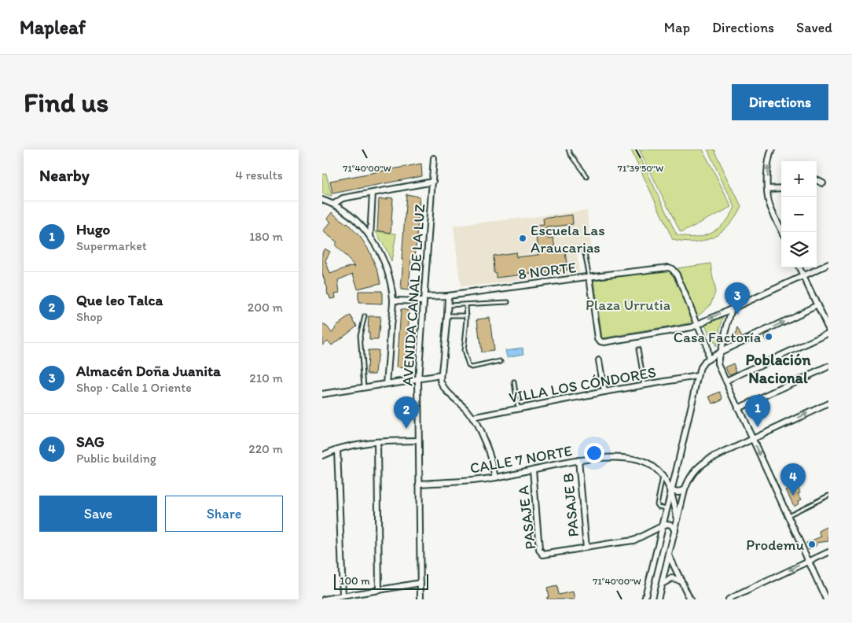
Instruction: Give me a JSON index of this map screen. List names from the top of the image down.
{
  "streets": {
    "street": [
      "8 NORTE",
      "AVENIDA CANAL DE LA LUZ",
      "VILLA LOS CÓNDORES",
      "CALLE 7 NORTE",
      "PASAJE B",
      "PASAJE A"
    ]
  },
  "crossings": [
    ["8 NORTE", "AVENIDA CANAL DE LA LUZ"],
    ["AVENIDA CANAL DE LA LUZ", "CALLE 7 NORTE"],
    ["CALLE 7 NORTE", "PASAJE B"],
    ["CALLE 7 NORTE", "PASAJE A"],
    ["PASAJE B", "PASAJE A"]
  ],
  "districts": ["Población Nacional"],
  "parks": ["Plaza Urrutia"],
  "places": ["Escuela Las Araucarias", "Casa Factoría", "Prodemu"],
  "scale_bar": "100 m",
  "page": {
    "header": "Mapleaf",
    "nav": ["Map", "Directions", "Saved"],
    "buttons": [
      "Directions",
      ["Save", "Share"]
    ],
    "title": "Find us",
    "heading": ["Nearby", "4 results"],
    "map_buttons": ["+", "−"],
    "list": [
      {
        "mark": "1",
        "name": "Hugo",
        "note": "Supermarket",
        "value": "180 m"
      },
      {
        "mark": "2",
        "name": "Que leo Talca",
        "note": "Shop",
        "value": "200 m"
      },
      {
        "mark": "3",
        "name": "Almacén Doña Juanita",
        "note": "Shop · Calle 1 Oriente",
        "value": "210 m"
      },
      {
        "mark": "4",
        "name": "SAG",
        "note": "Public building",
        "value": "220 m"
      }
    ],
    "pins": [
      "3",
      "1",
      "2",
      "4"
    ],
    "scale": "100 m"
  },
  "coordinates": ["71°40'00\"W", "71°39'50\"W"]
}
